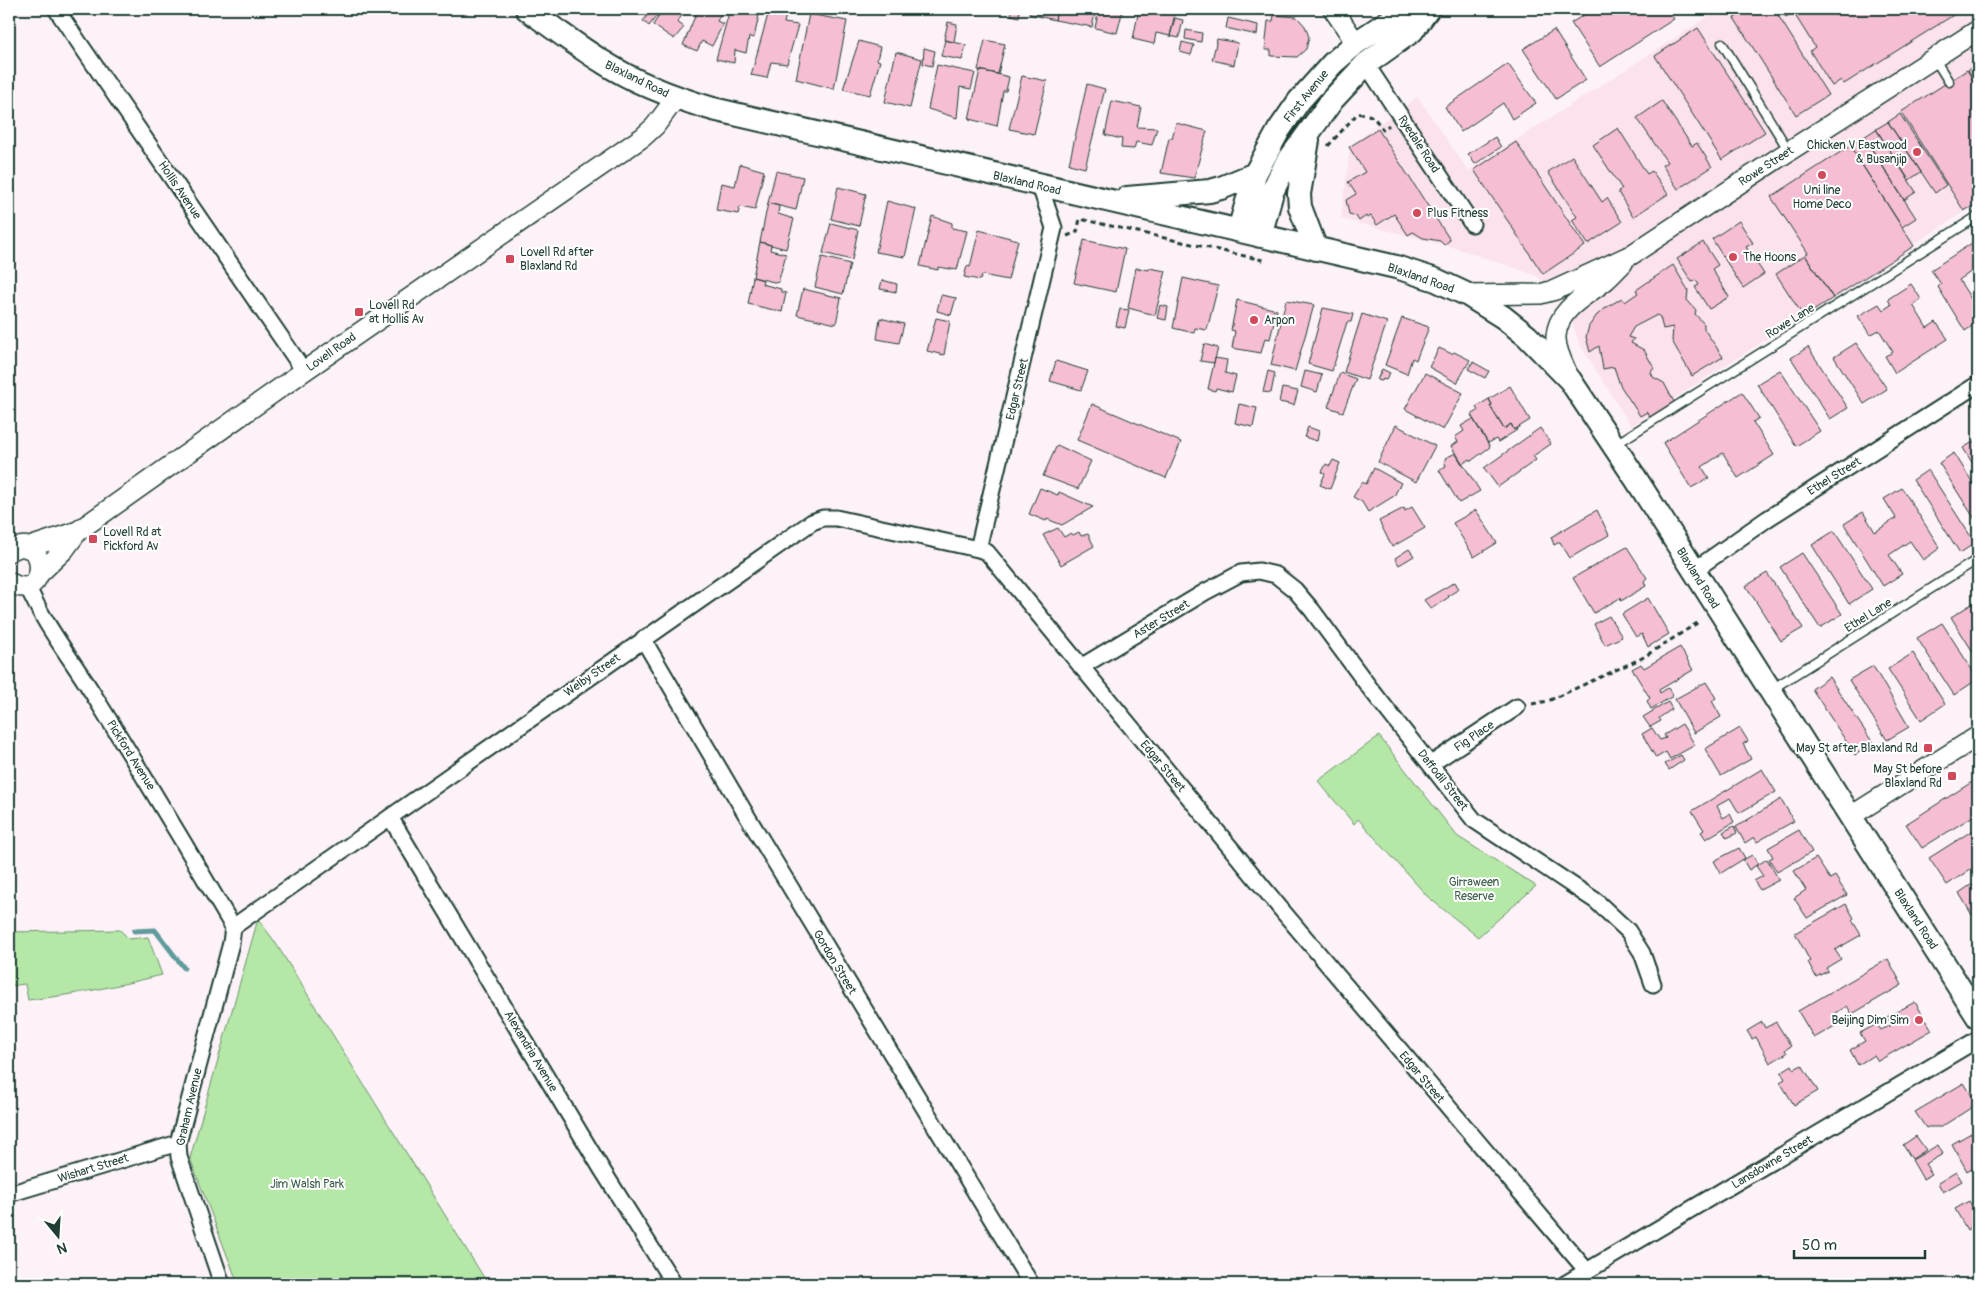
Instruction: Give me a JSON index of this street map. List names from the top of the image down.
{
  "streets": {
    "main road": ["Blaxland Road", "First Avenue"],
    "street": [
      "Ryedale Road",
      "Rowe Street",
      "Hollis Avenue",
      "Lovell Road",
      "Edgar Street",
      "Ethel Street",
      "Aster Street",
      "Welby Street",
      "Fig Place",
      "Pickford Avenue",
      "Daffodil Street",
      "Gordon Street",
      "Alexandria Avenue",
      "Graham Avenue",
      "Lansdowne Street",
      "Wishart Street"
    ],
    "lane": ["Rowe Lane", "Ethel Lane"]
  },
  "crossings": [
    ["Blaxland Road", "First Avenue"],
    ["Blaxland Road", "Rowe Street"],
    ["Blaxland Road", "Rowe Lane"],
    ["Blaxland Road", "Lovell Road"],
    ["Blaxland Road", "Edgar Street"],
    ["Blaxland Road", "Ethel Street"],
    ["Blaxland Road", "Ethel Lane"],
    ["First Avenue", "Ryedale Road"],
    ["Hollis Avenue", "Lovell Road"],
    ["Lovell Road", "Pickford Avenue"],
    ["Edgar Street", "Aster Street"],
    ["Edgar Street", "Welby Street"],
    ["Edgar Street", "Lansdowne Street"],
    ["Aster Street", "Daffodil Street"],
    ["Welby Street", "Pickford Avenue"],
    ["Welby Street", "Gordon Street"],
    ["Welby Street", "Alexandria Avenue"],
    ["Welby Street", "Graham Avenue"],
    ["Fig Place", "Daffodil Street"],
    ["Pickford Avenue", "Graham Avenue"],
    ["Graham Avenue", "Wishart Street"]
  ],
  "parks": ["Girraween Reserve", "Jim Walsh Park"],
  "places": {
    "other": [
      "Chicken V Eastwood & Busanjip",
      "Uni line Home Deco",
      "Plus Fitness",
      "The Hoons",
      "Arpon",
      "Beijing Dim Sim"
    ],
    "transit": [
      "Lovell Rd after Blaxland Rd",
      "Lovell Rd at Hollis Av",
      "Lovell Rd at Pickford Av",
      "May St after Blaxland Rd",
      "May St before Blaxland Rd"
    ]
  },
  "scale_bar": "50 m",
  "north": "bottom"
}
